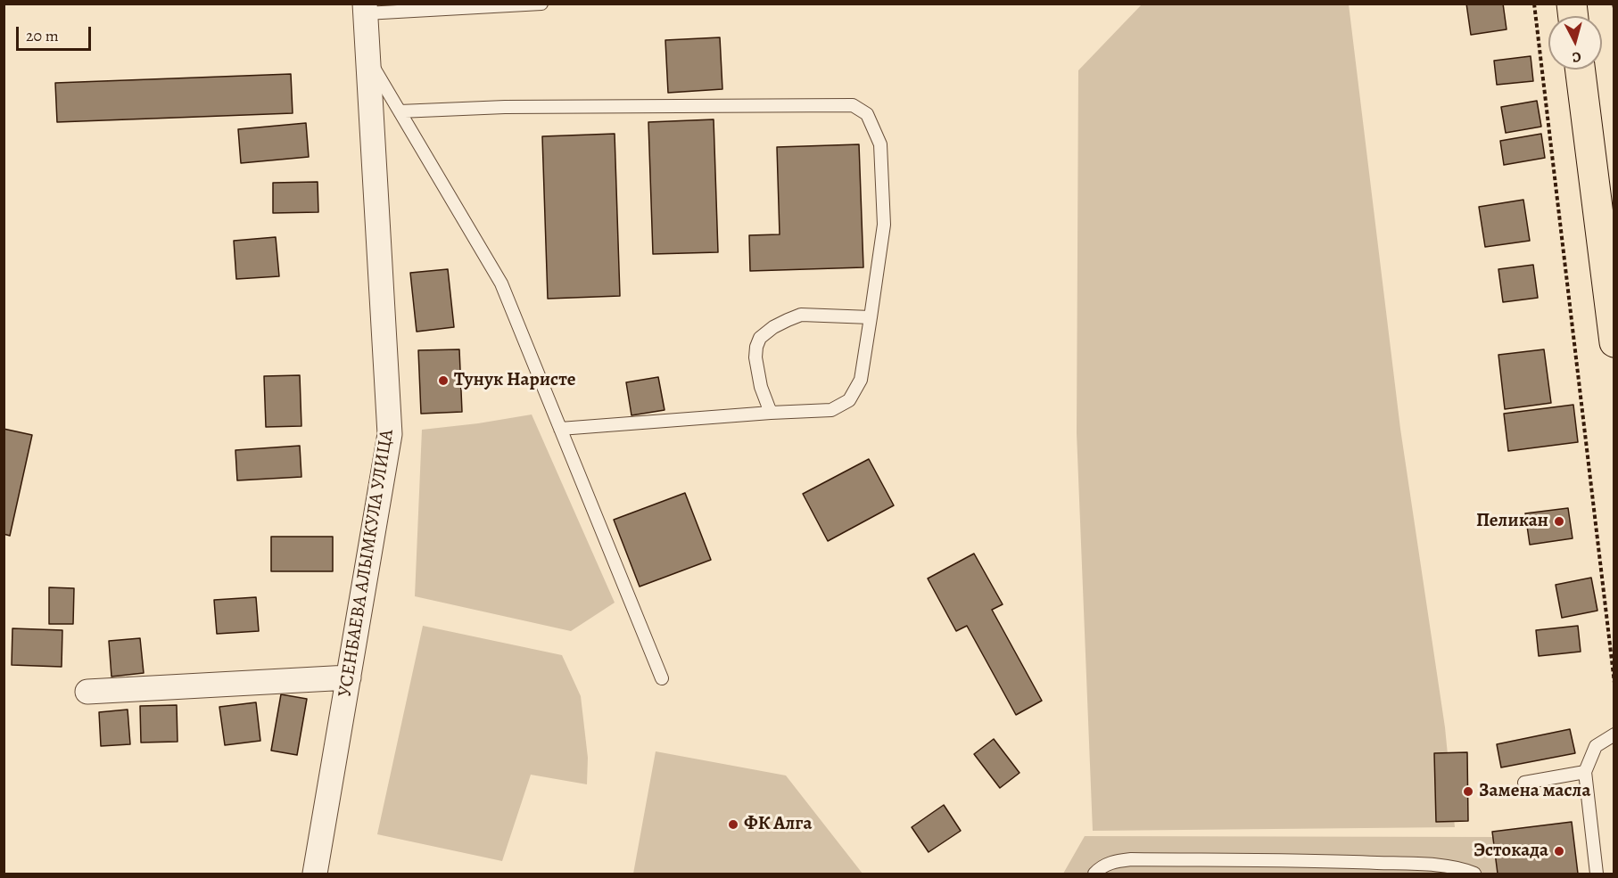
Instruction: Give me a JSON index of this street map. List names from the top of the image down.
{
  "streets": {
    "street": ["УСЕНБАЕВА АЛЫМКУЛА УЛИЦА"]
  },
  "places": [
    "Тунук Наристе",
    "Пеликан",
    "Замена масла",
    "ФК Алга",
    "Эстокада"
  ],
  "scale_bar": "20 m",
  "north": "bottom"
}
